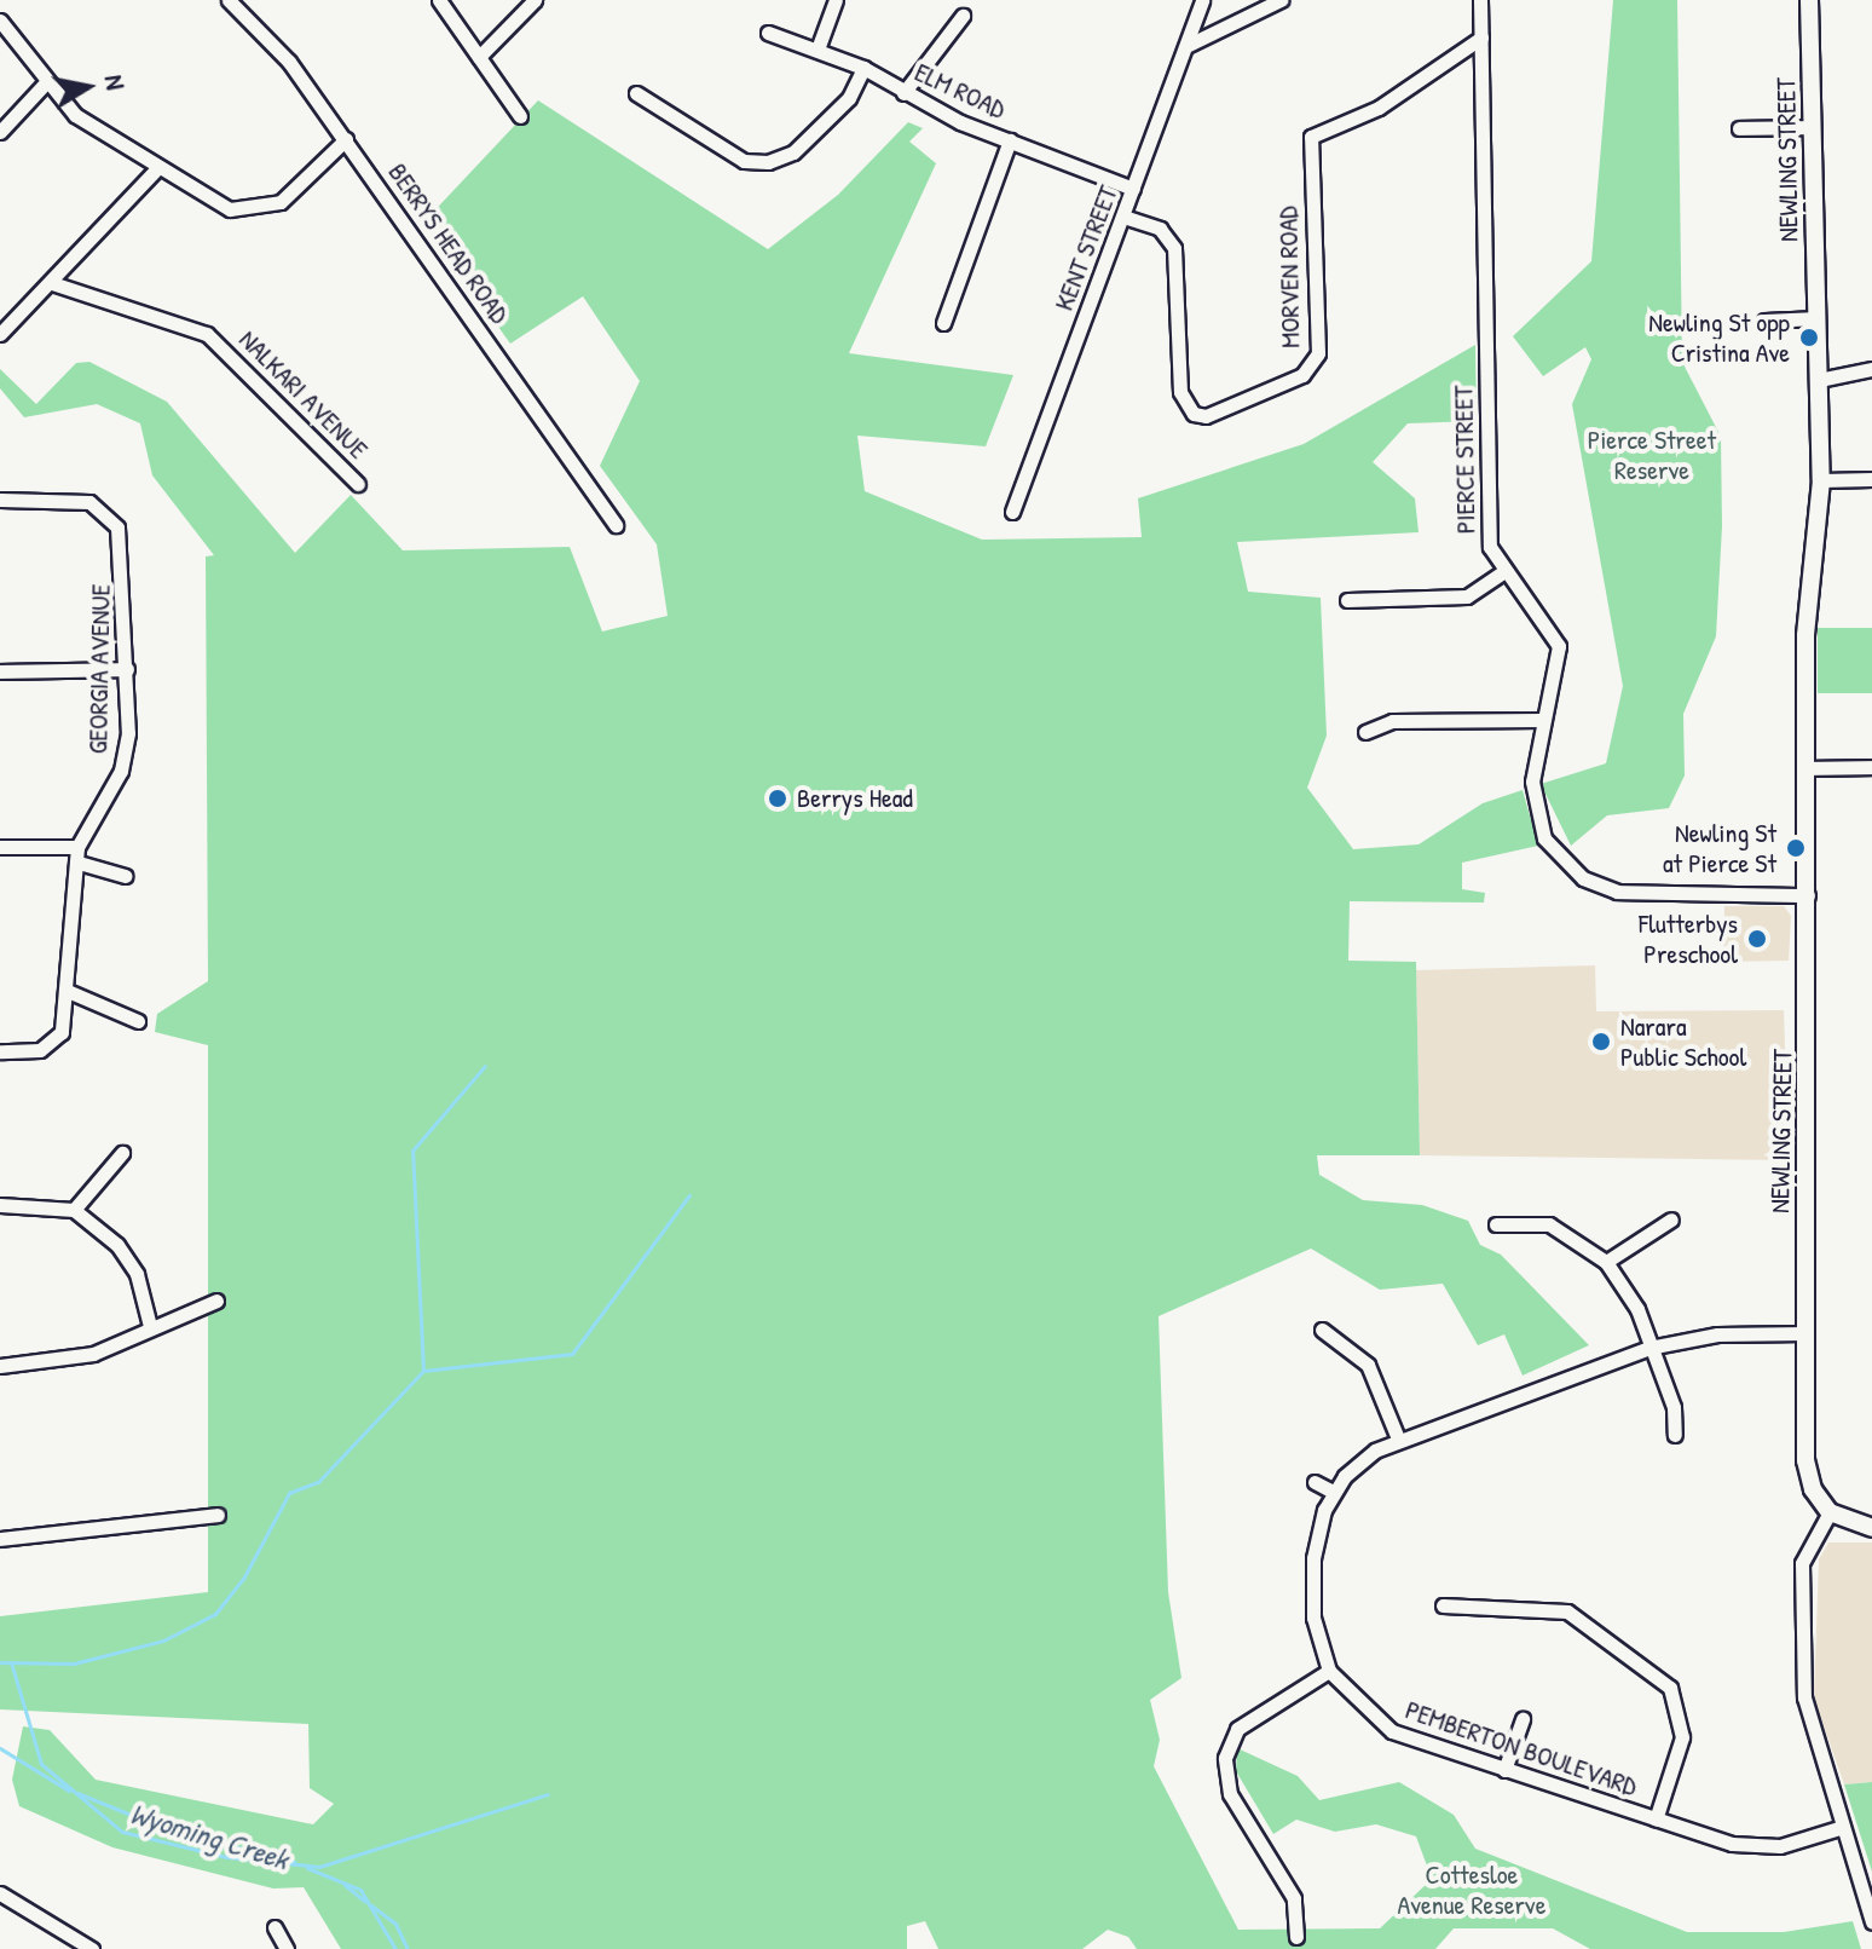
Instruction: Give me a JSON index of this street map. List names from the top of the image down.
{
  "streets": {
    "street": [
      "ELM ROAD",
      "NEWLING STREET",
      "BERRYS HEAD ROAD",
      "KENT STREET",
      "MORVEN ROAD",
      "NALKARI AVENUE",
      "PIERCE STREET",
      "GEORGIA AVENUE",
      "PEMBERTON BOULEVARD"
    ]
  },
  "crossings": [
    ["ELM ROAD", "KENT STREET"],
    ["NEWLING STREET", "PIERCE STREET"],
    ["KENT STREET", "MORVEN ROAD"],
    ["MORVEN ROAD", "PIERCE STREET"]
  ],
  "water": ["Wyoming Creek"],
  "parks": ["Pierce Street Reserve", "Cottesloe Avenue Reserve"],
  "places": [
    "Newling St opp Cristina Ave",
    "Berrys Head",
    "Newling St at Pierce St",
    "Flutterbys Preschool",
    "Narara Public School"
  ],
  "north": "right"
}
